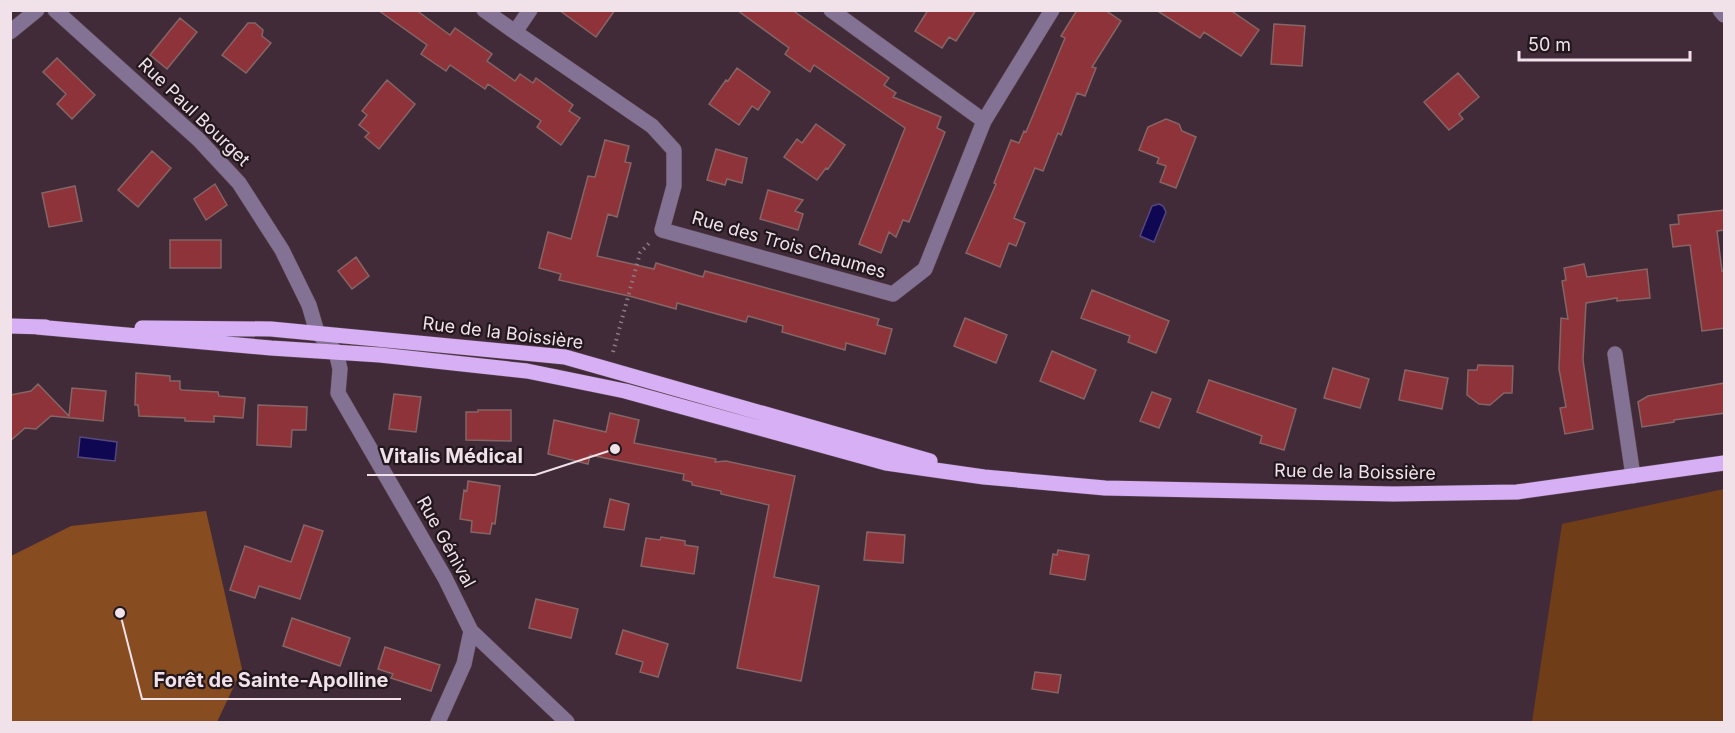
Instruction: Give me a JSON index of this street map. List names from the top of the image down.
{
  "streets": {
    "main road": ["Rue de la Boissière"],
    "street": ["Rue Paul Bourget", "Rue des Trois Chaumes", "Rue Génival"]
  },
  "crossings": [
    ["Rue Paul Bourget", "Rue de la Boissière"],
    ["Rue Paul Bourget", "Rue Génival"],
    ["Rue de la Boissière", "Rue Génival"]
  ],
  "places": ["Vitalis Médical", "Forêt de Sainte-Apolline"],
  "scale_bar": "50 m"
}
